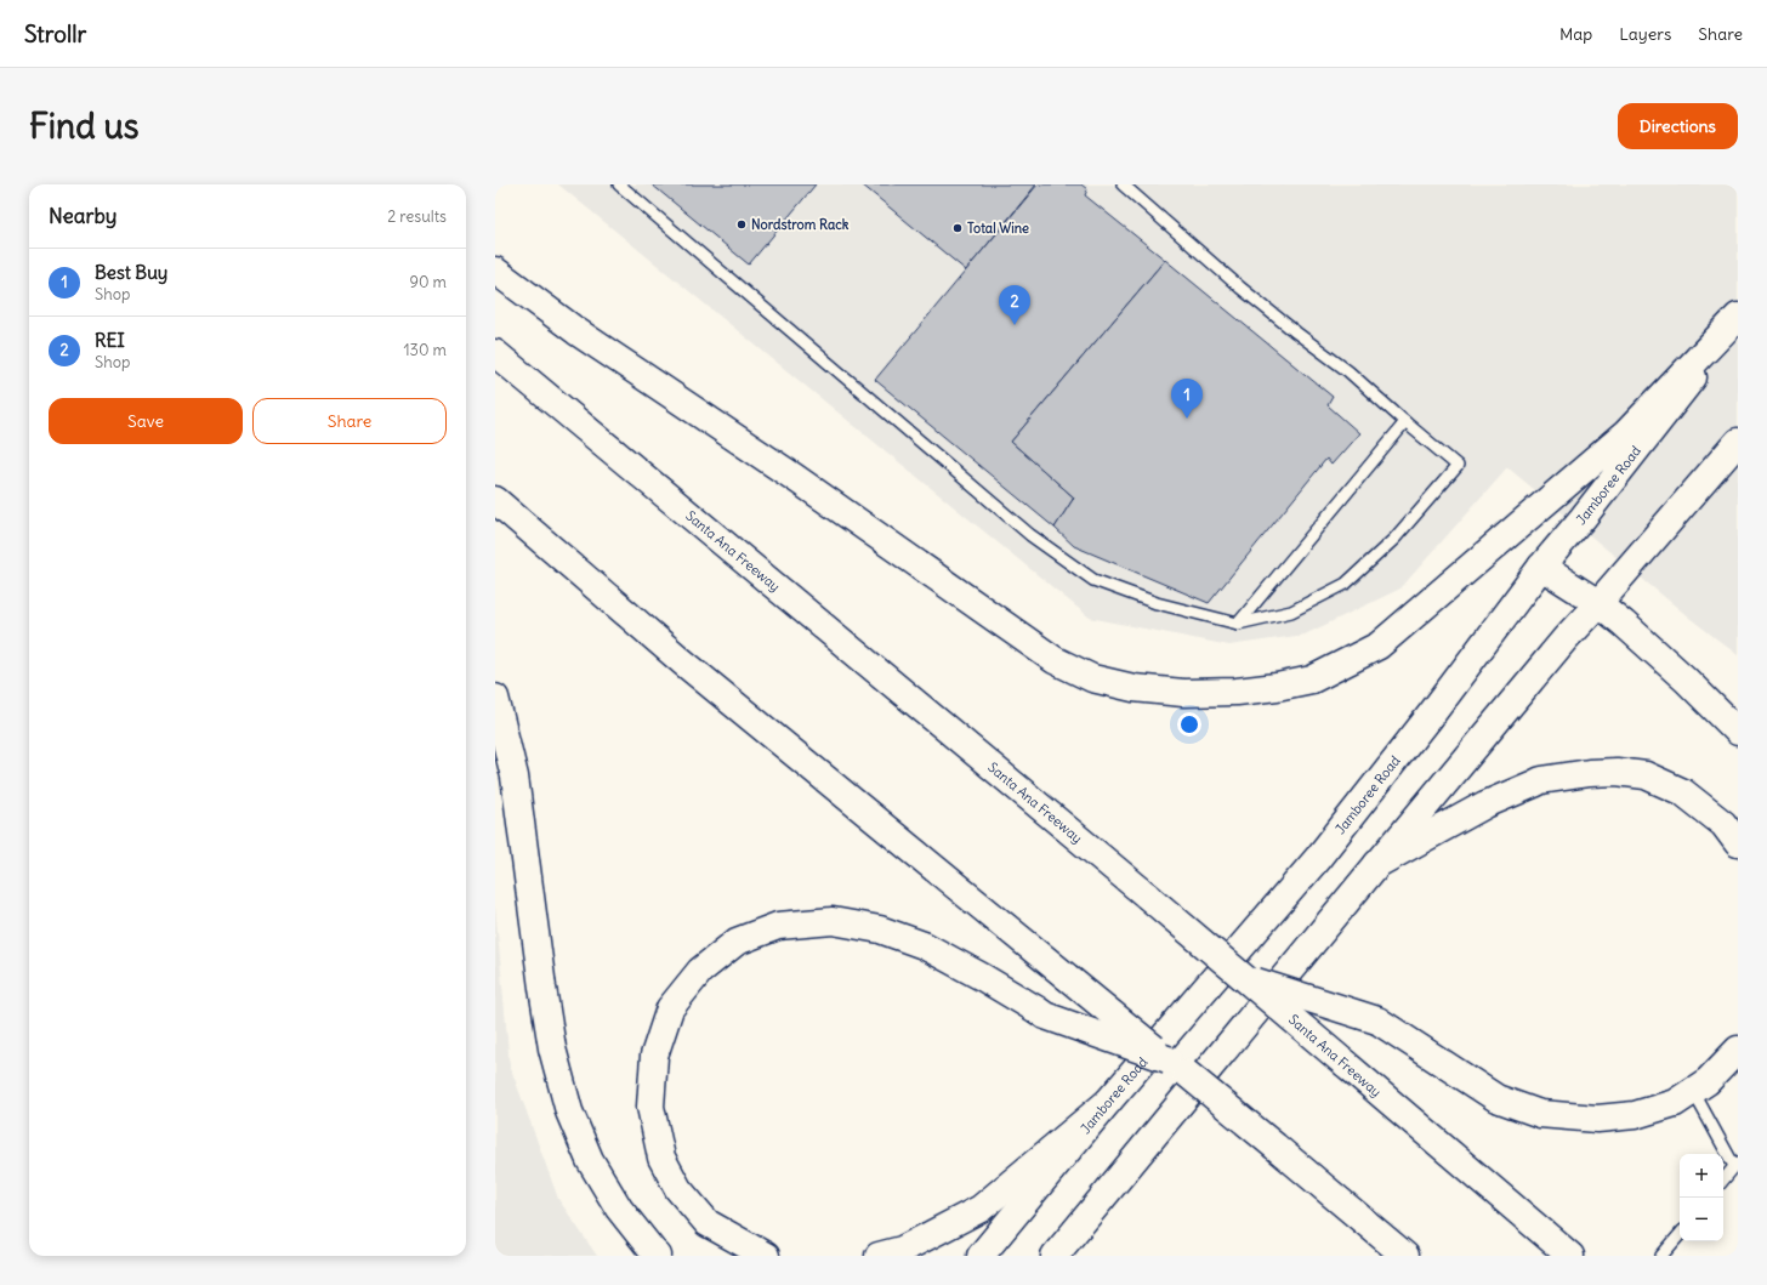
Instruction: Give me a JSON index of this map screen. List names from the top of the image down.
{
  "streets": {
    "main road": ["Jamboree Road", "Santa Ana Freeway"]
  },
  "places": ["Nordstrom Rack", "Total Wine"],
  "page": {
    "header": "Strollr",
    "nav": ["Map", "Layers", "Share"],
    "buttons": [
      "Directions",
      ["Save", "Share"]
    ],
    "title": "Find us",
    "heading": ["Nearby", "2 results"],
    "list": [
      {
        "mark": "1",
        "name": "Best Buy",
        "note": "Shop",
        "value": "90 m"
      },
      {
        "mark": "2",
        "name": "REI",
        "note": "Shop",
        "value": "130 m"
      }
    ],
    "pins": ["2", "1"],
    "map_buttons": ["+", "−"]
  }
}
